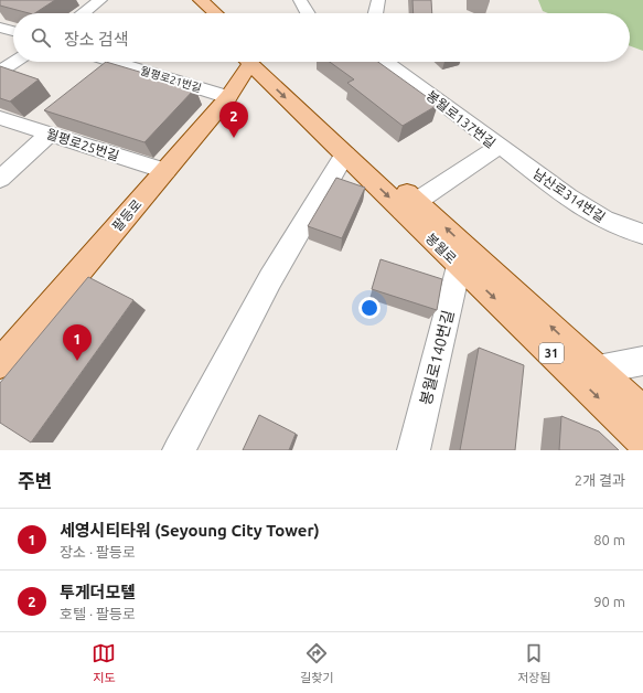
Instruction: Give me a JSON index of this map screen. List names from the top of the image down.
{
  "streets": {
    "main road": ["팔등로", "봉월로", "31"],
    "street": [
      "월평로21번길",
      "봉월로137번길",
      "월평로25번길",
      "남산로314번길",
      "봉월로140번길"
    ]
  },
  "crossings": [
    ["월평로21번길", "팔등로"],
    ["봉월로137번길", "남산로314번길"],
    ["봉월로137번길", "봉월로"],
    ["월평로25번길", "팔등로"],
    ["봉월로", "봉월로140번길"]
  ],
  "page": {
    "search": "장소 검색",
    "pins": ["2", "1"],
    "heading": ["주변", "2개 결과"],
    "list": [
      {
        "mark": "1",
        "name": "세영시티타워 (Seyoung City Tower)",
        "note": "장소 · 팔등로",
        "value": "80 m"
      },
      {
        "mark": "2",
        "name": "투게더모텔",
        "note": "호텔 · 팔등로",
        "value": "90 m"
      }
    ],
    "nav": ["지도", "길찾기", "저장됨"]
  }
}
